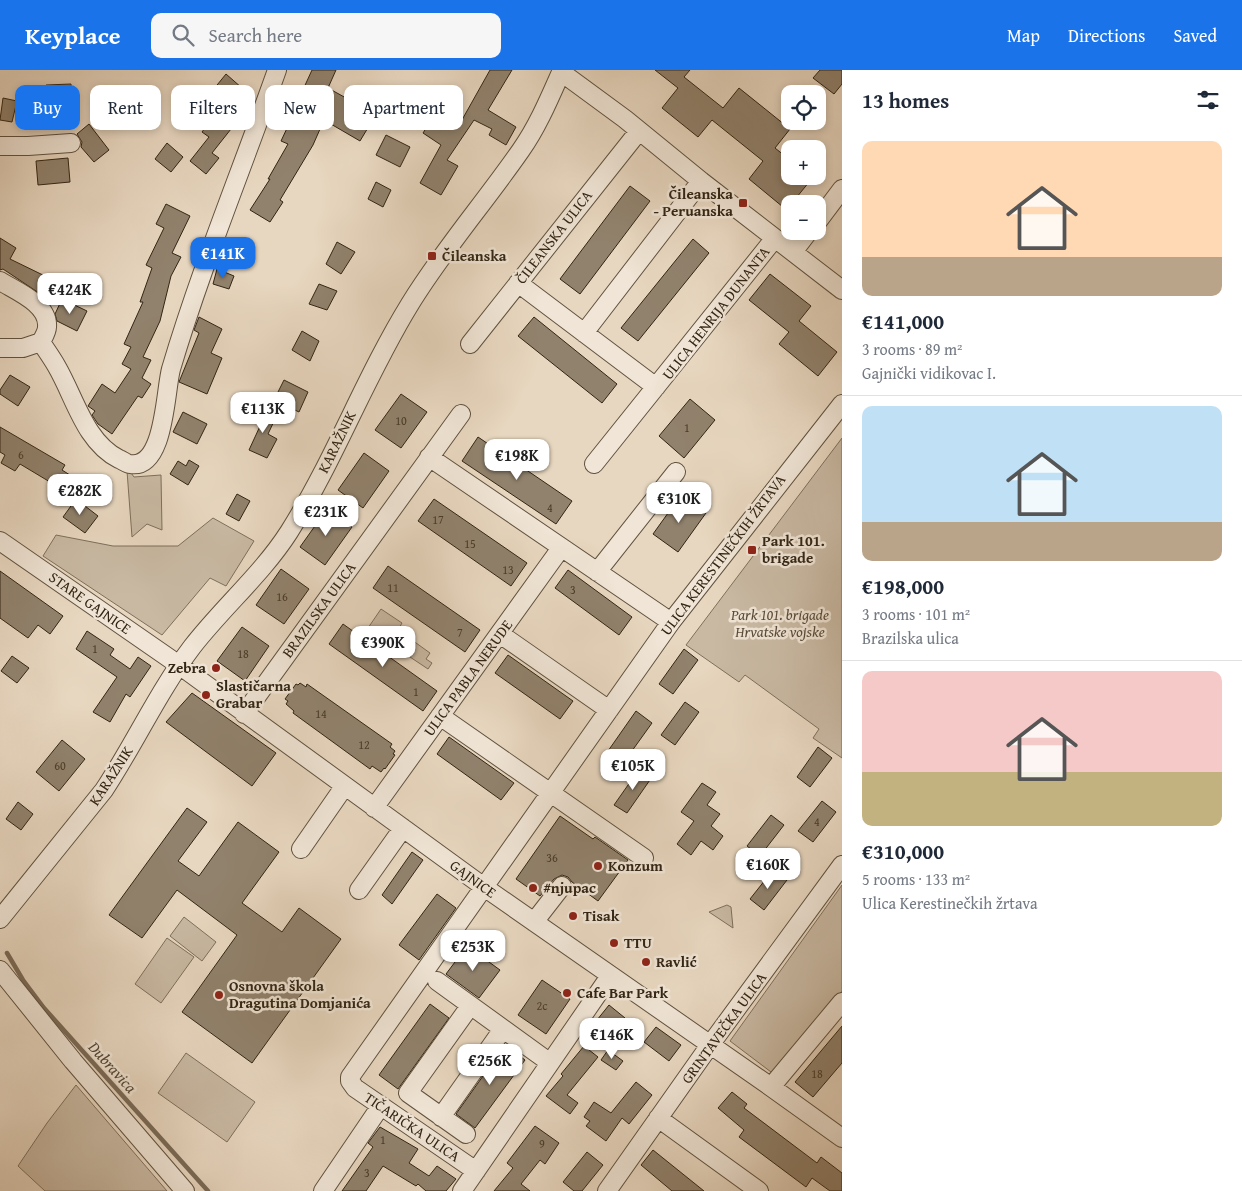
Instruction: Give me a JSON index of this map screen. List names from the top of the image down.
{
  "streets": {
    "street": [
      "ČILEANSKA ULICA",
      "ULICA HENRIJA DUNANTA",
      "KARAŽNIK",
      "ULICA KERESTINEČKIH ŽRTAVA",
      "STARE GAJNICE",
      "BRAZILSKA ULICA",
      "ULICA PABLA NERUDE",
      "GAJNICE",
      "GRINTAVEČKA ULICA",
      "TIČARIČKA ULICA"
    ]
  },
  "crossings": [
    ["ČILEANSKA ULICA", "ULICA HENRIJA DUNANTA"],
    ["KARAŽNIK", "STARE GAJNICE"],
    ["KARAŽNIK", "GAJNICE"],
    ["ULICA KERESTINEČKIH ŽRTAVA", "GAJNICE"],
    ["ULICA KERESTINEČKIH ŽRTAVA", "TIČARIČKA ULICA"],
    ["STARE GAJNICE", "GAJNICE"],
    ["BRAZILSKA ULICA", "GAJNICE"],
    ["ULICA PABLA NERUDE", "GAJNICE"],
    ["GAJNICE", "GRINTAVEČKA ULICA"]
  ],
  "water": ["Dubravica"],
  "parks": ["Park 101. brigade Hrvatske vojske"],
  "places": {
    "transit": ["Čileanska - Peruanska", "Čileanska", "Park 101. brigade"],
    "other": [
      "Zebra",
      "Slastičarna Grabar",
      "Konzum",
      "#njupac",
      "Tisak",
      "TTU",
      "Ravlić",
      "Cafe Bar Park",
      "Osnovna škola Dragutina Domjanića"
    ]
  },
  "house_numbers": [
    "10",
    "1",
    "6",
    "4",
    "17",
    "15",
    "13",
    "11",
    "3",
    "16",
    "7",
    "1",
    "18",
    "1",
    "14",
    "12",
    "60",
    "4",
    "36",
    "2c",
    "18",
    "1",
    "9",
    "3"
  ],
  "page": {
    "header": "Keyplace",
    "search": "Search here",
    "nav": ["Map", "Directions", "Saved"],
    "heading": "13 homes",
    "map_buttons": ["+", "−"],
    "chip": [
      "Buy",
      "Rent",
      "Filters",
      "New",
      "Apartment"
    ],
    "list": [
      {
        "name": "€141,000",
        "note": "3 rooms · 89 m² · Gajnički vidikovac I."
      },
      {
        "name": "€198,000",
        "note": "3 rooms · 101 m² · Brazilska ulica"
      },
      {
        "name": "€310,000",
        "note": "5 rooms · 133 m² · Ulica Kerestinečkih žrtava"
      }
    ],
    "price": [
      "€141K",
      "€424K",
      "€113K",
      "€198K",
      "€282K",
      "€310K",
      "€231K",
      "€390K",
      "€105K",
      "€160K",
      "€253K",
      "€146K",
      "€256K"
    ]
  }
}
